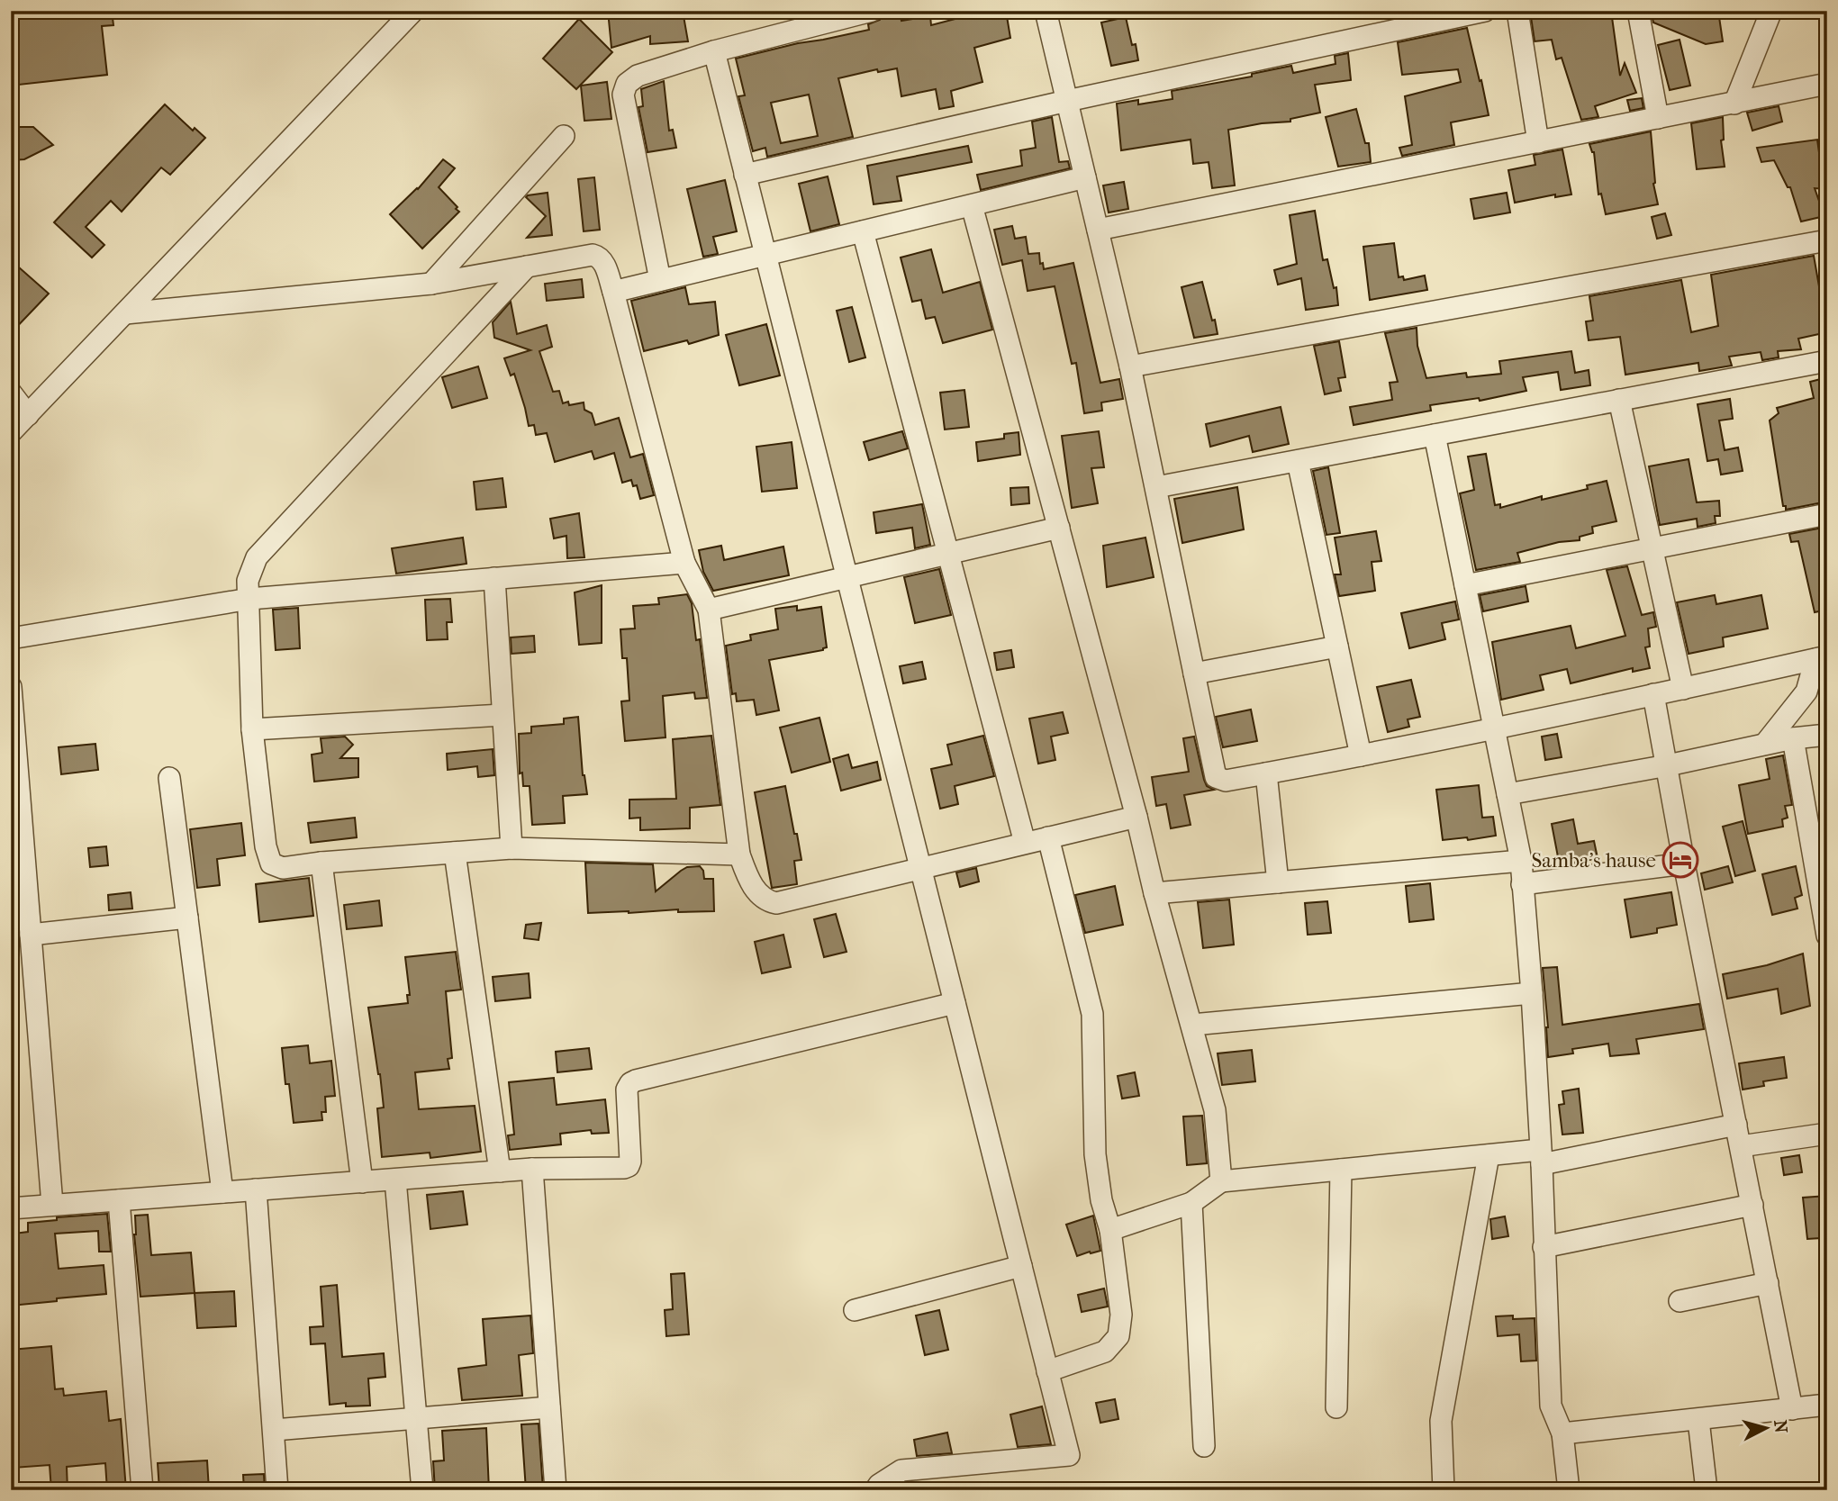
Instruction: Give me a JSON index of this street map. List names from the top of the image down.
{
  "places": {
    "hotel": ["Samba's hause"]
  },
  "north": "right"
}
